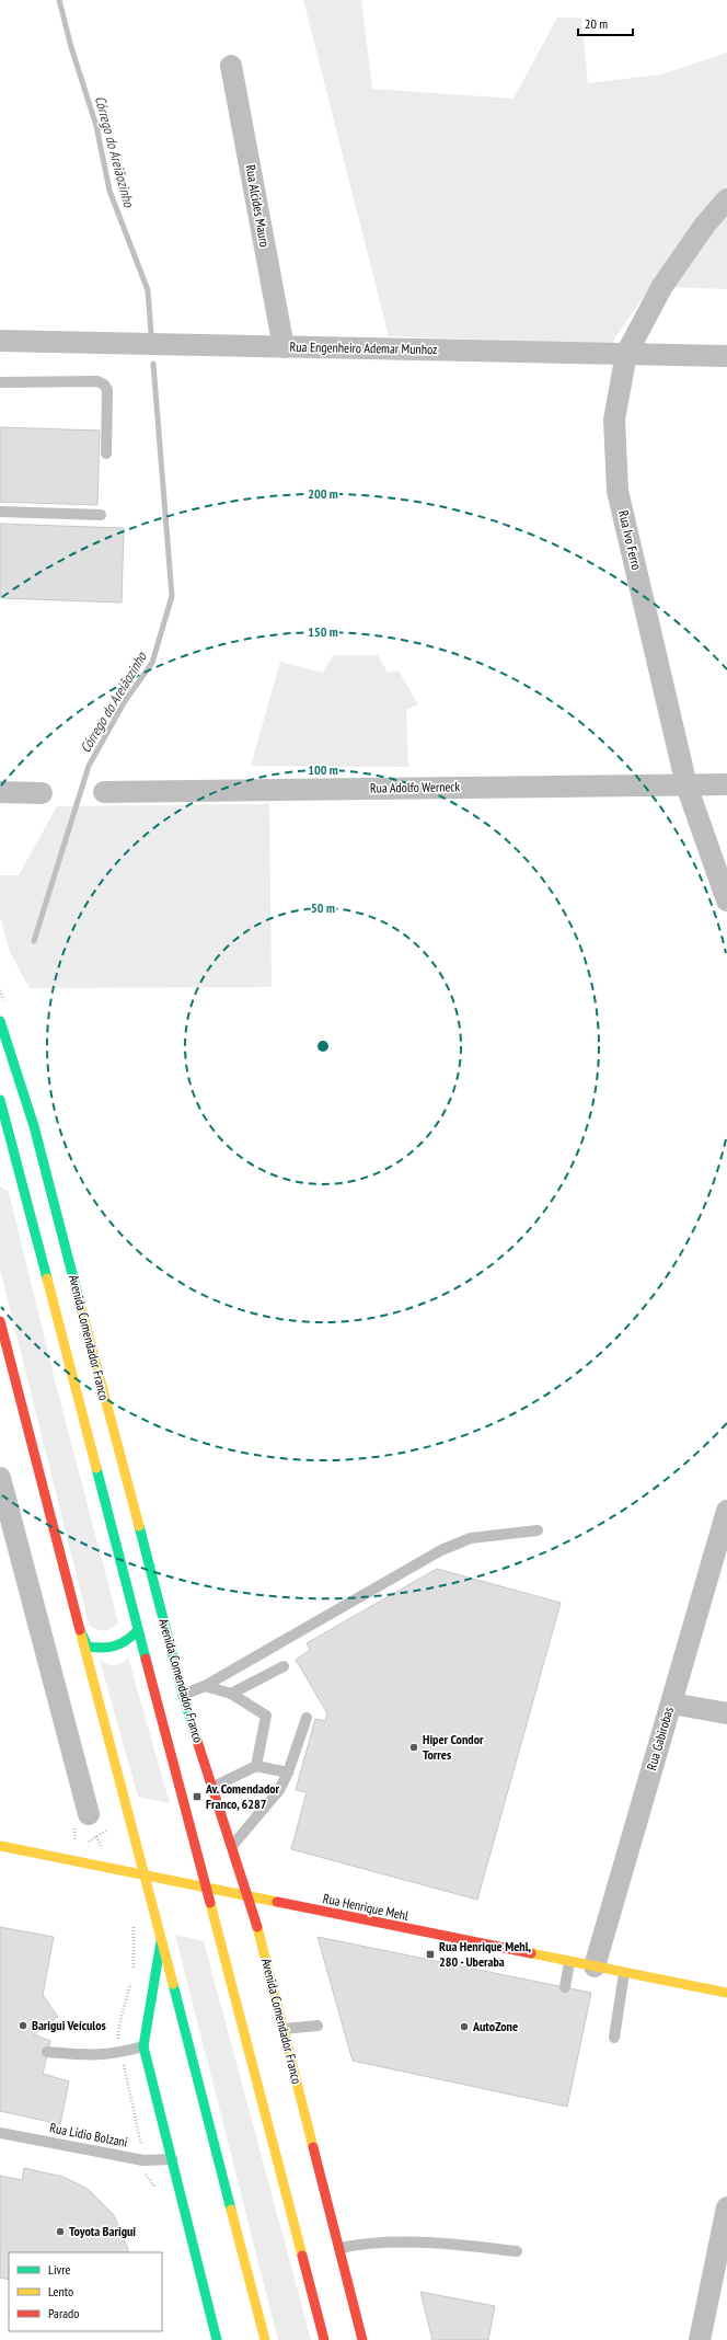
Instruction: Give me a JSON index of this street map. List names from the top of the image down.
{
  "streets": {
    "main road": ["Avenida Comendador Franco", "Rua Henrique Mehl"],
    "street": [
      "Rua Alcides Mauro",
      "Rua Engenheiro Ademar Munhoz",
      "Rua Ivo Ferro",
      "Rua Adolfo Werneck",
      "Rua Gabirobas"
    ],
    "lane": ["Rua Lídio Bolzani"]
  },
  "crossings": [
    ["Rua Alcides Mauro", "Rua Engenheiro Ademar Munhoz"],
    ["Rua Engenheiro Ademar Munhoz", "Rua Ivo Ferro"],
    ["Rua Ivo Ferro", "Rua Adolfo Werneck"],
    ["Avenida Comendador Franco", "Rua Henrique Mehl"],
    ["Rua Gabirobas", "Rua Henrique Mehl"]
  ],
  "water": ["Córrego do Areiãozinho"],
  "places": {
    "other": [
      "Hiper Condor Torres",
      "Barigui Veículos",
      "AutoZone",
      "Toyota Barigui"
    ],
    "transit": ["Av. Comendador Franco, 6287", "Rua Henrique Mehl, 280 - Uberaba"]
  },
  "legend": ["Livre", "Lento", "Parado"],
  "scale_bar": "20 m",
  "rings": [
    "200 m",
    "150 m",
    "100 m",
    "50 m"
  ]
}
